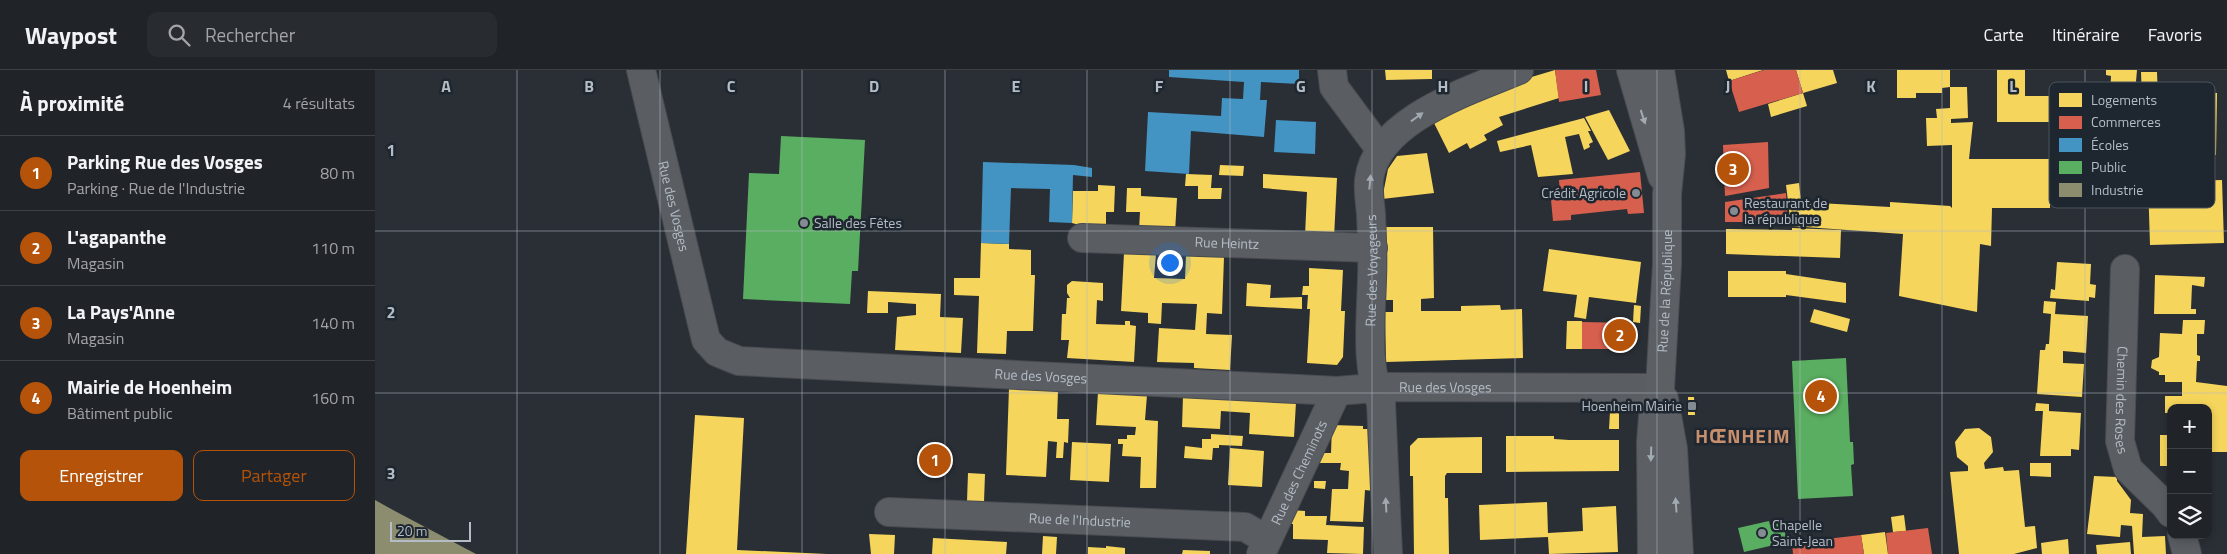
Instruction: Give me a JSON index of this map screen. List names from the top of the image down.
{
  "streets": {
    "main road": ["Rue de la République"],
    "street": [
      "Rue des Vosges",
      "Rue Heintz",
      "Rue des Voyageurs",
      "Chemin des Roses",
      "Rue des Cheminots",
      "Rue de l'Industrie"
    ]
  },
  "crossings": [
    ["Rue des Vosges", "Rue des Voyageurs"],
    ["Rue des Vosges", "Rue de la République"],
    ["Rue des Vosges", "Rue des Cheminots"],
    ["Rue Heintz", "Rue des Voyageurs"],
    ["Rue des Cheminots", "Rue de l'Industrie"]
  ],
  "one_way": ["Rue des Voyageurs"],
  "districts": ["HŒNHEIM"],
  "places": {
    "other": [
      "Crédit Agricole",
      "Restaurant de la république",
      "Salle des Fêtes",
      "Chapelle Saint-Jean"
    ],
    "transit": ["Hoenheim Mairie"]
  },
  "legend": [
    "Logements",
    "Commerces",
    "Écoles",
    "Public",
    "Industrie"
  ],
  "scale_bar": "20 m",
  "page": {
    "header": "Waypost",
    "search": "Rechercher",
    "nav": ["Carte", "Itinéraire", "Favoris"],
    "heading": ["À proximité", "4 résultats"],
    "list": [
      {
        "mark": "1",
        "name": "Parking Rue des Vosges",
        "note": "Parking · Rue de l'Industrie",
        "value": "80 m"
      },
      {
        "mark": "2",
        "name": "L'agapanthe",
        "note": "Magasin",
        "value": "110 m"
      },
      {
        "mark": "3",
        "name": "La Pays'Anne",
        "note": "Magasin",
        "value": "140 m"
      },
      {
        "mark": "4",
        "name": "Mairie de Hoenheim",
        "note": "Bâtiment public",
        "value": "160 m"
      }
    ],
    "pins": [
      "3",
      "2",
      "4",
      "1"
    ],
    "map_buttons": ["+", "−"],
    "buttons": ["Enregistrer", "Partager"],
    "scale": "20 m"
  },
  "grid": {
    "columns": [
      "A",
      "B",
      "C",
      "D",
      "E",
      "F",
      "G",
      "H",
      "I",
      "J",
      "K",
      "L"
    ],
    "rows": ["1", "2", "3"]
  }
}
